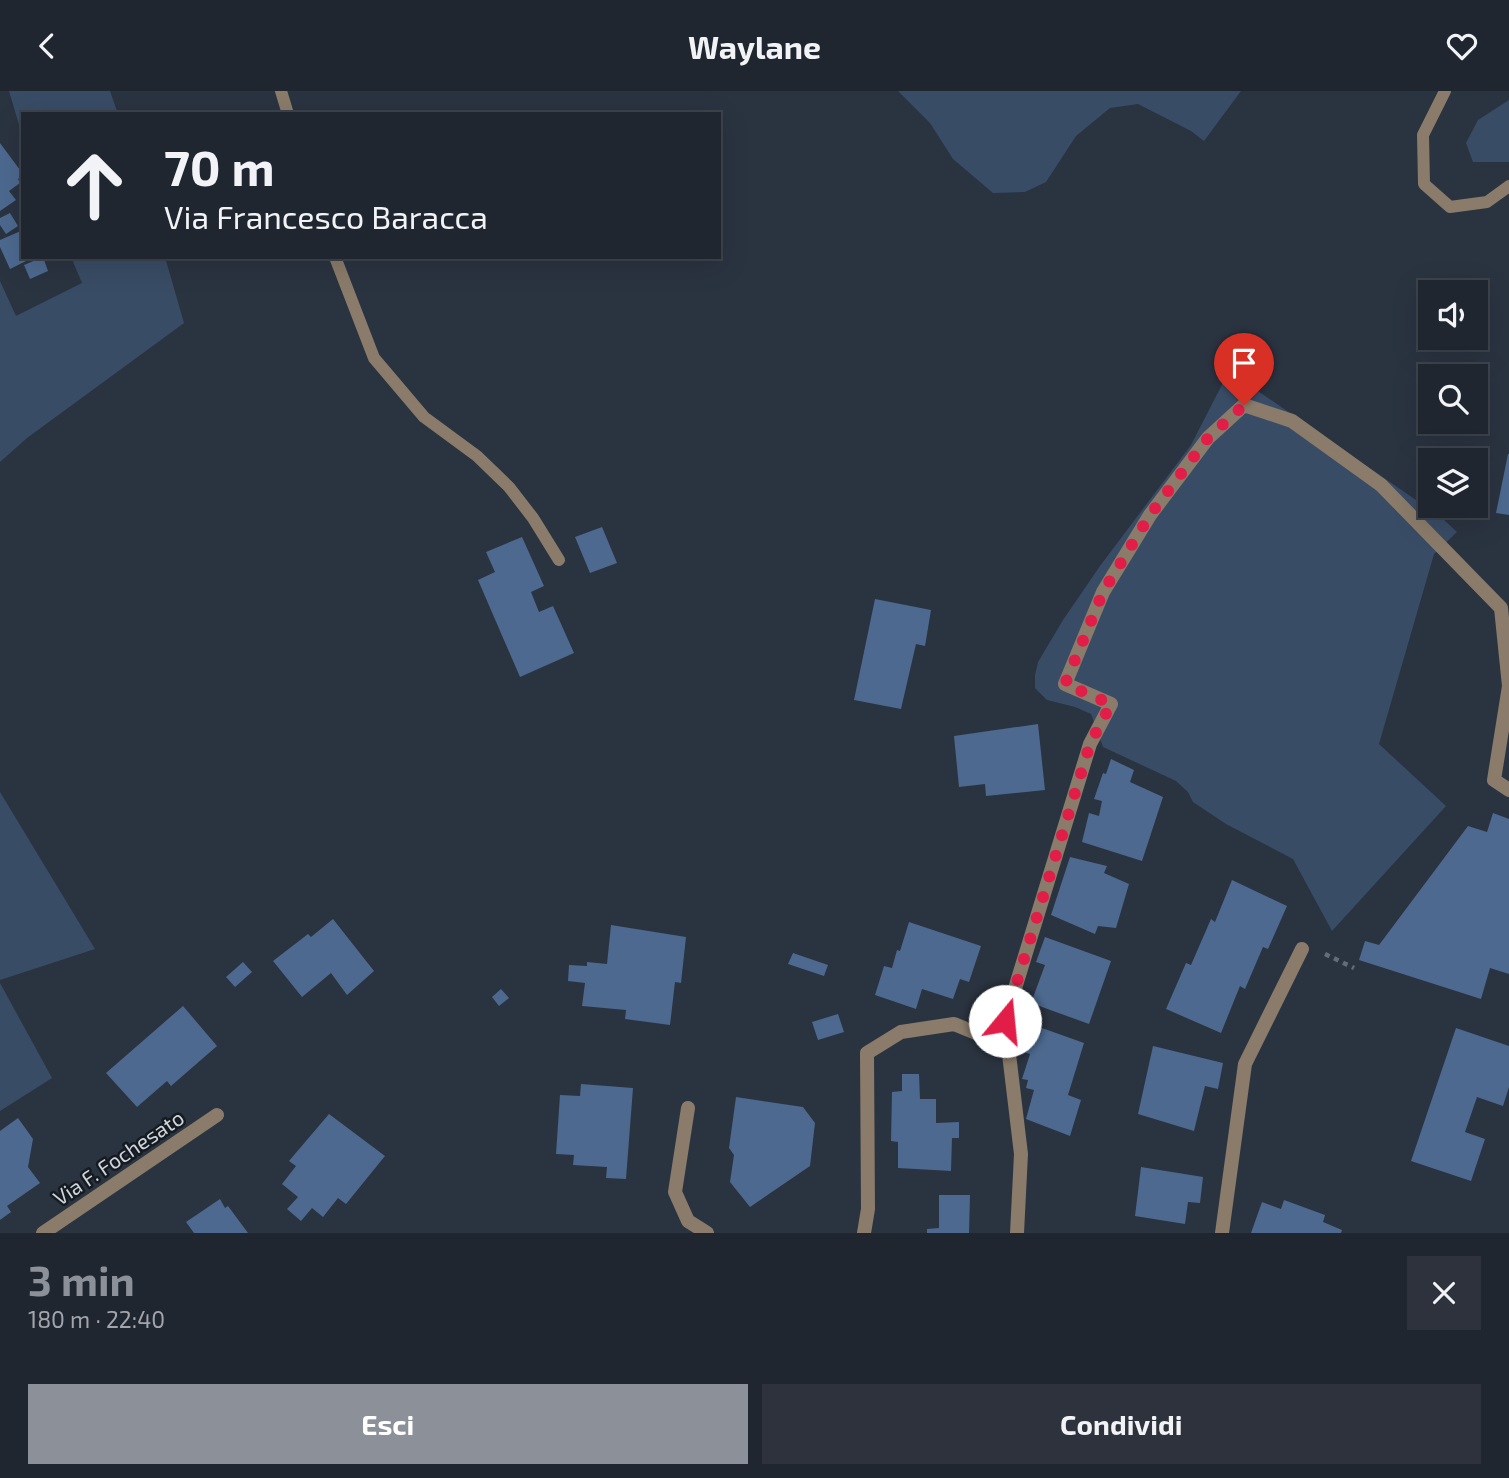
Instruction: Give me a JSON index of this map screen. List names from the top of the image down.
{
  "streets": {
    "street": ["Via F. Fochesato"]
  },
  "page": {
    "header": "Waylane",
    "turn": ["70 m", "Via Francesco Baracca"],
    "heading": ["3 min", "180 m · 22:40"],
    "buttons": ["Esci", "Condividi"]
  }
}
